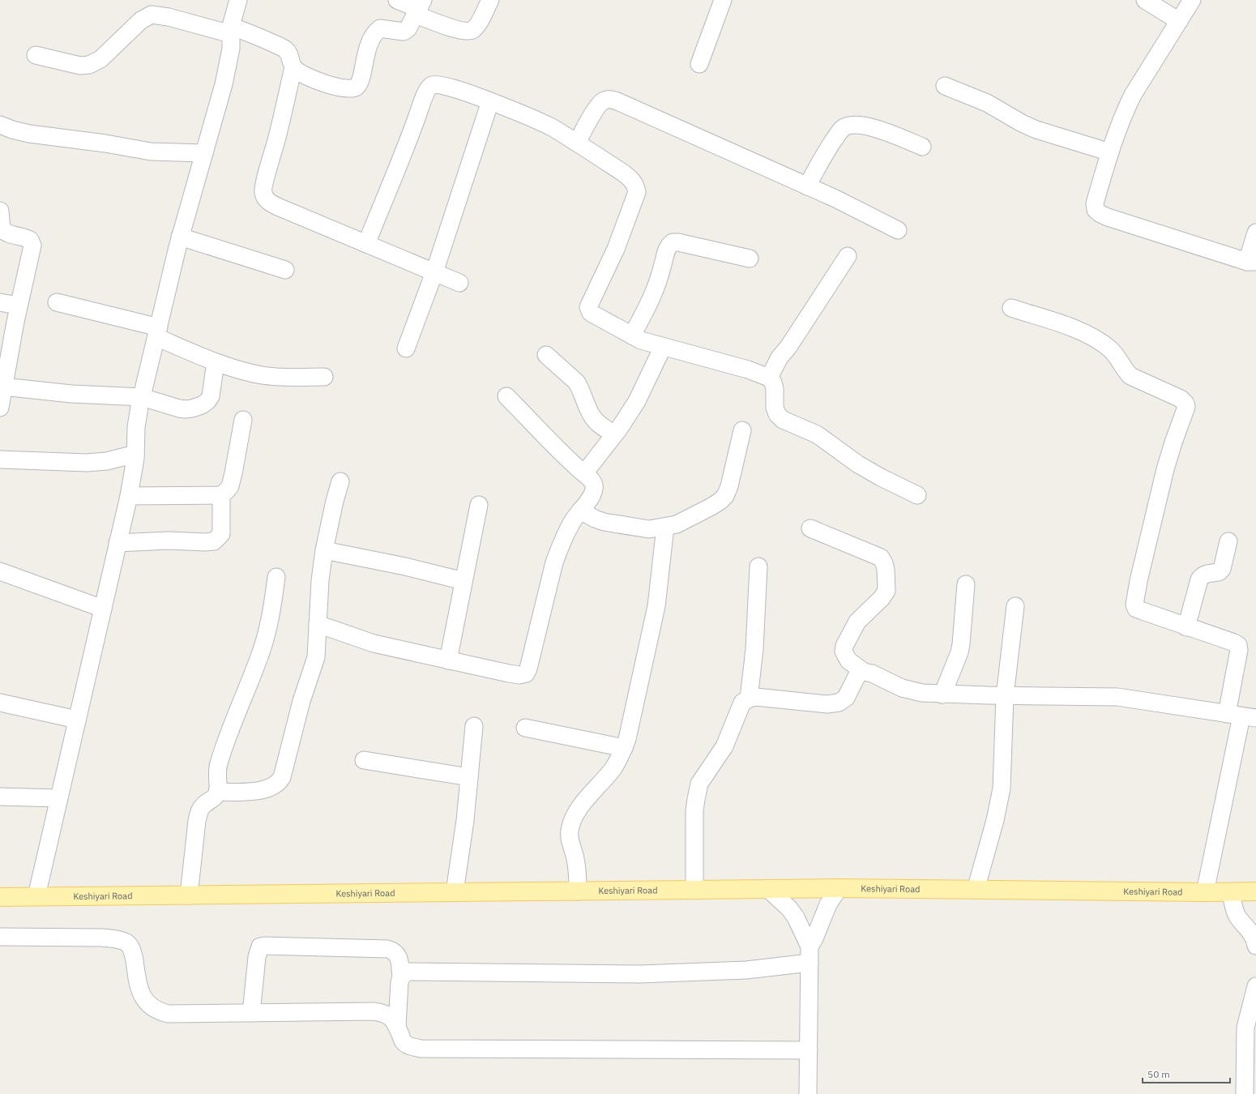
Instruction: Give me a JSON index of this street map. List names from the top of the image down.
{
  "streets": {
    "main road": ["Keshiyari Road"]
  },
  "scale_bar": "50 m"
}
